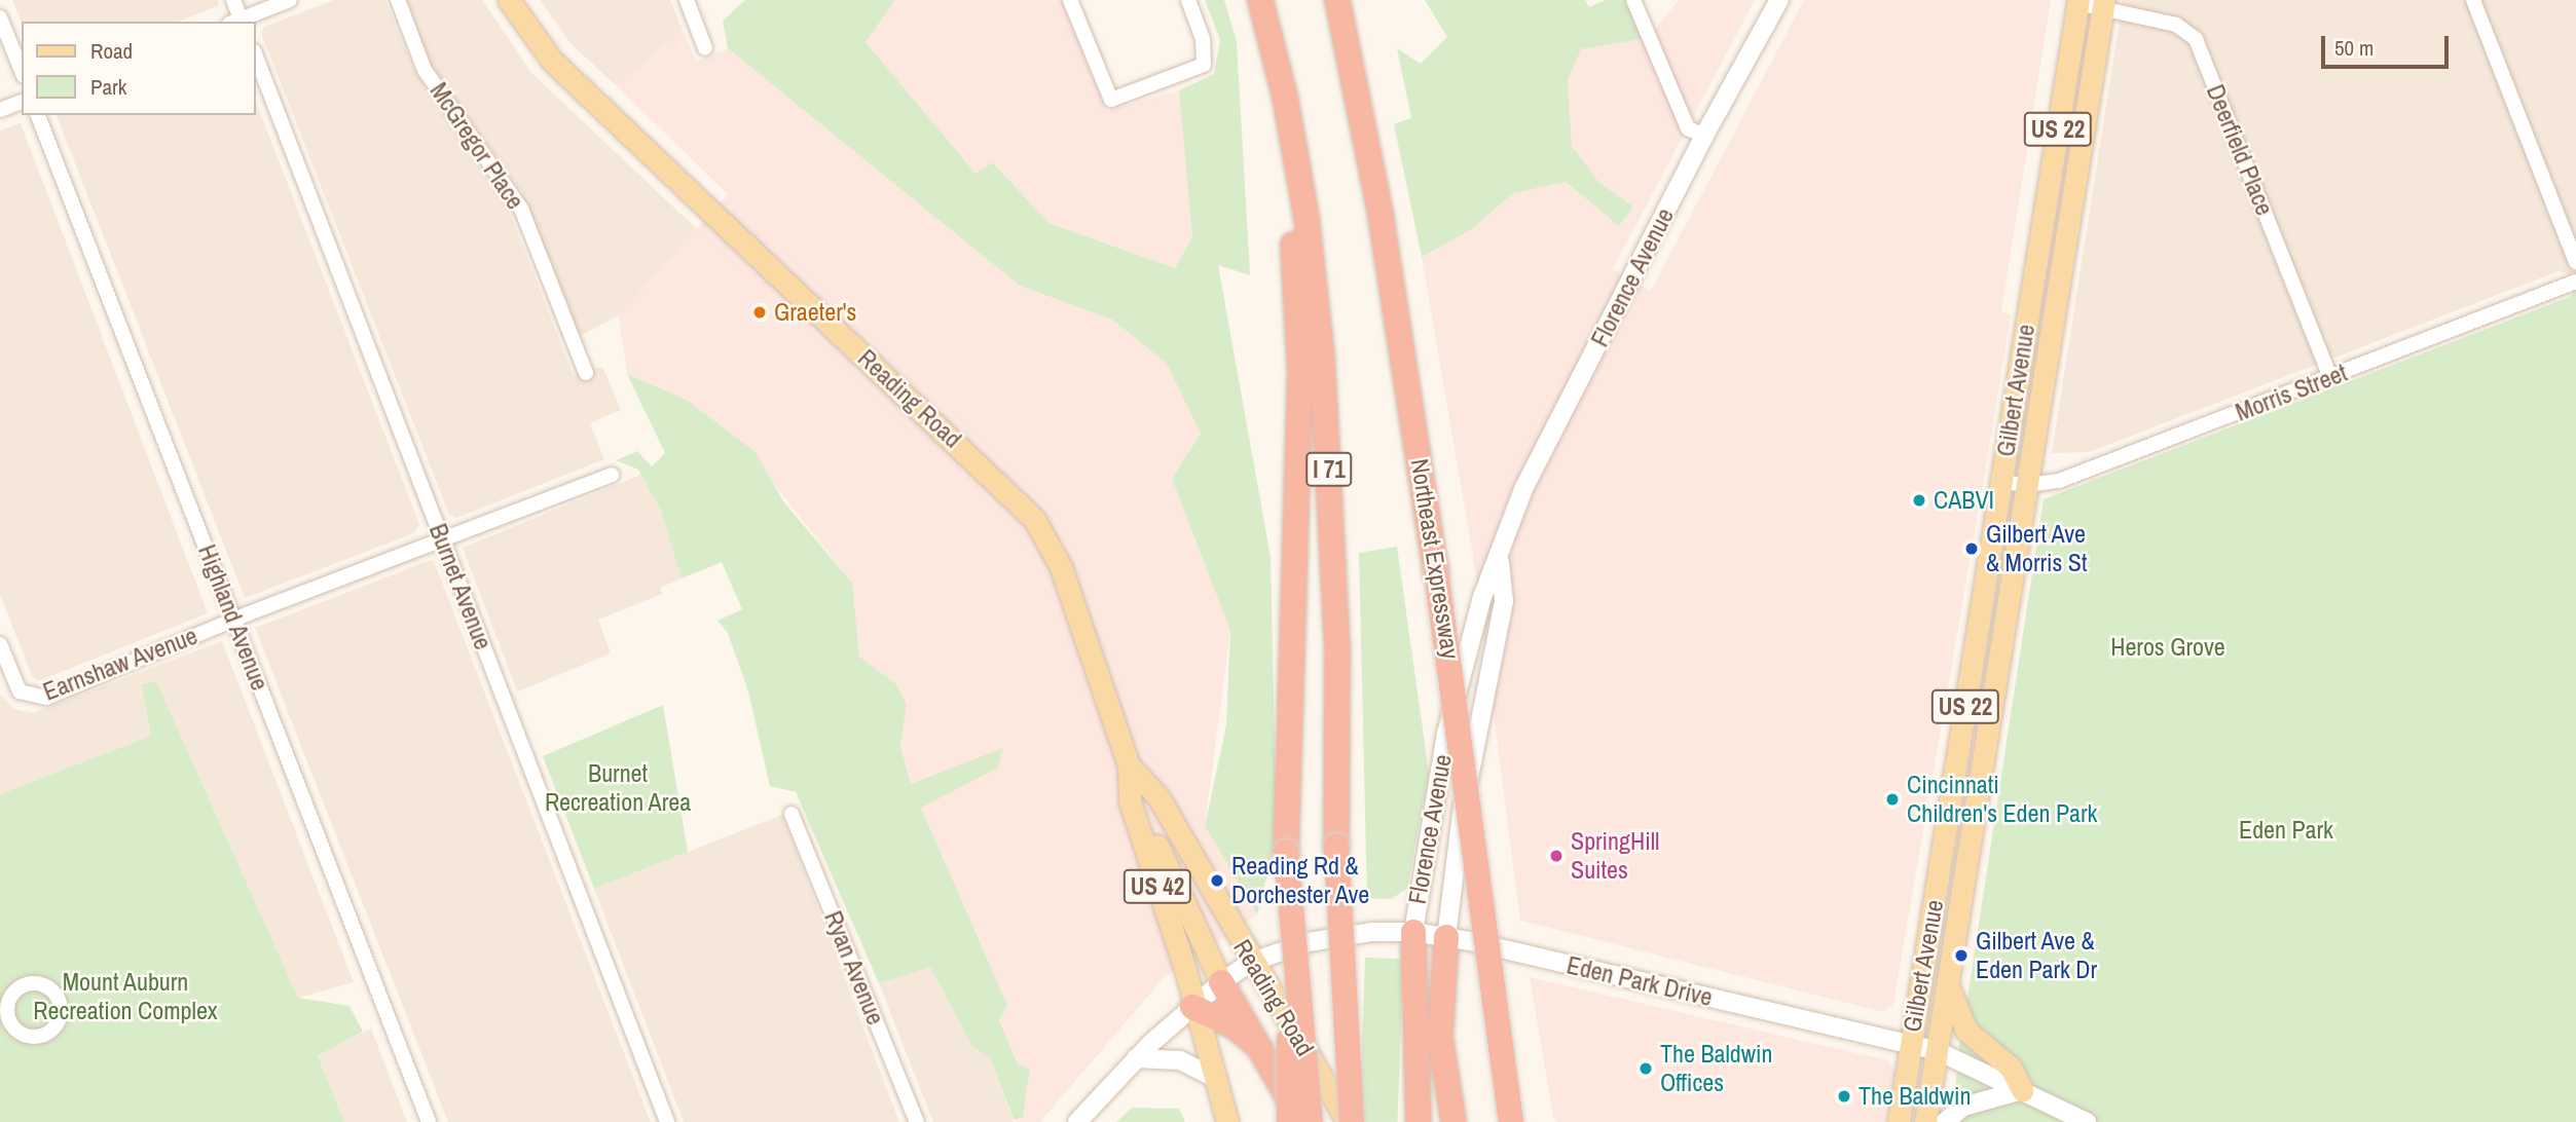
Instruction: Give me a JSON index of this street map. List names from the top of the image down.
{
  "streets": {
    "highway": ["I 71", "Northeast Expressway"],
    "main road": [
      "US 22",
      "Gilbert Avenue",
      "Reading Road",
      "US 42"
    ],
    "street": [
      "McGregor Place",
      "Deerfield Place",
      "Florence Avenue",
      "Morris Street",
      "Burnet Avenue",
      "Highland Avenue",
      "Earnshaw Avenue",
      "Ryan Avenue",
      "Eden Park Drive"
    ]
  },
  "crossings": [
    ["Deerfield Place", "Gilbert Avenue"],
    ["Deerfield Place", "Morris Street"],
    ["Florence Avenue", "Eden Park Drive"],
    ["Gilbert Avenue", "Morris Street"],
    ["Gilbert Avenue", "Eden Park Drive"],
    ["Reading Road", "I 71"],
    ["Reading Road", "Eden Park Drive"],
    ["Burnet Avenue", "Earnshaw Avenue"],
    ["Highland Avenue", "Earnshaw Avenue"]
  ],
  "parks": [
    "Heros Grove",
    "Burnet Recreation Area",
    "Eden Park",
    "Mount Auburn Recreation Complex"
  ],
  "places": [
    "Graeter's",
    "CABVI",
    "Gilbert Ave & Morris St",
    "Cincinnati Children's Eden Park",
    "SpringHill Suites",
    "Reading Rd & Dorchester Ave",
    "Gilbert Ave & Eden Park Dr",
    "The Baldwin Offices",
    "The Baldwin"
  ],
  "legend": ["Road", "Park"],
  "scale_bar": "50 m"
}
